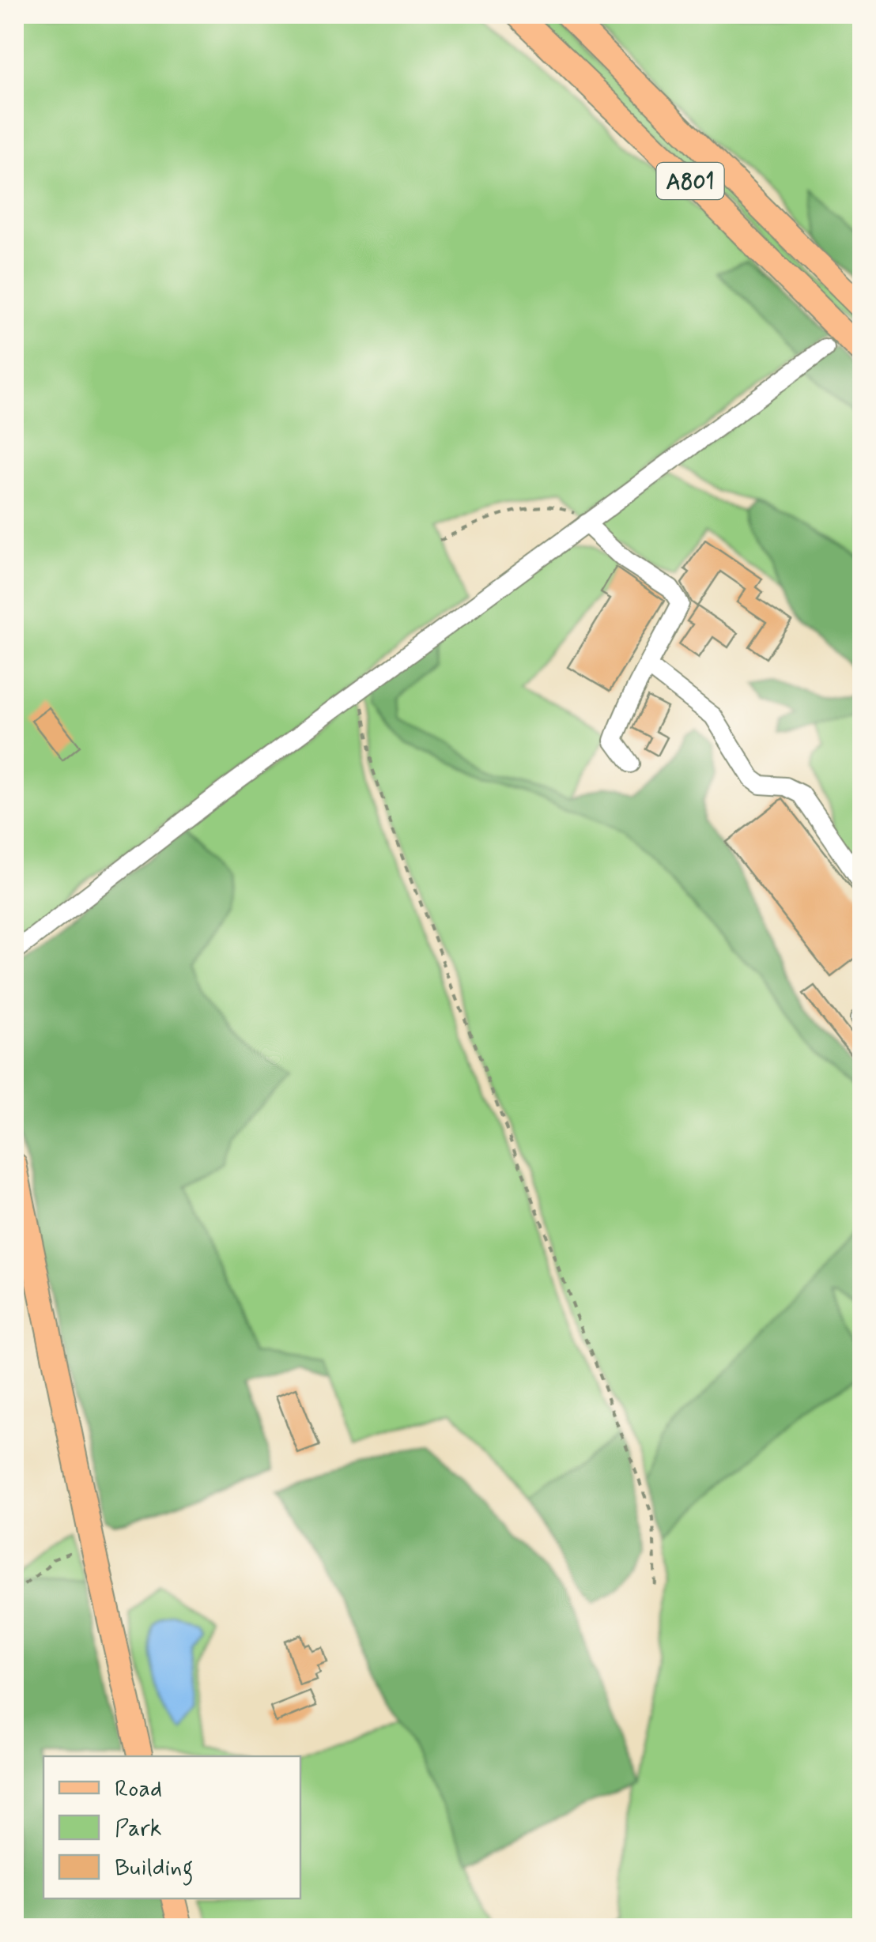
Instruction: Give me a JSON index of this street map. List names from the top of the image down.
{
  "streets": {
    "main road": ["A801"]
  },
  "legend": ["Road", "Park", "Building"]
}
